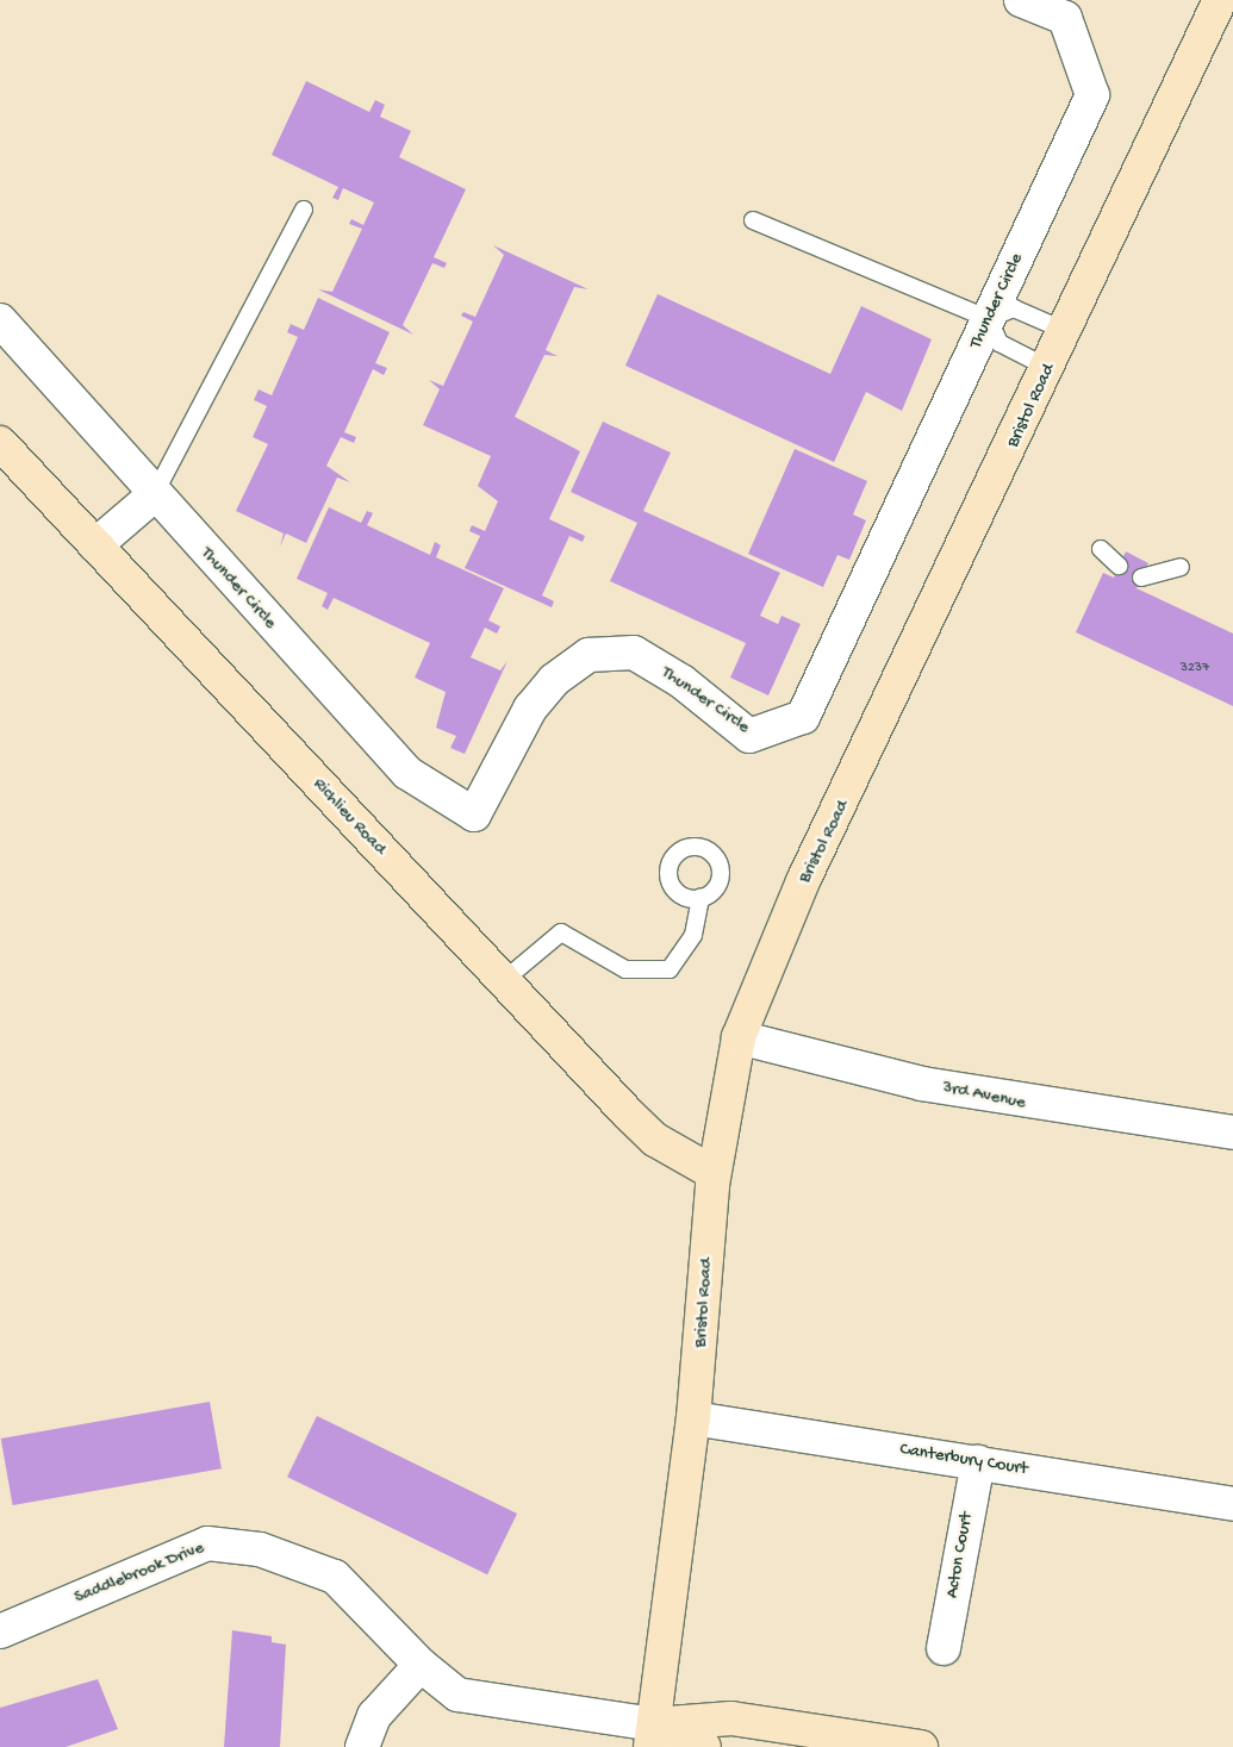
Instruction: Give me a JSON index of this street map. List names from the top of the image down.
{
  "streets": {
    "main road": ["Bristol Road", "Richlieu Road"],
    "street": [
      "Thunder Circle",
      "3rd Avenue",
      "Canterbury Court",
      "Acton Court",
      "Saddlebrook Drive"
    ]
  },
  "crossings": [
    ["Bristol Road", "Richlieu Road"],
    ["Bristol Road", "3rd Avenue"],
    ["Bristol Road", "Canterbury Court"],
    ["Bristol Road", "Saddlebrook Drive"],
    ["Canterbury Court", "Acton Court"]
  ],
  "house_numbers": ["3237"]
}
